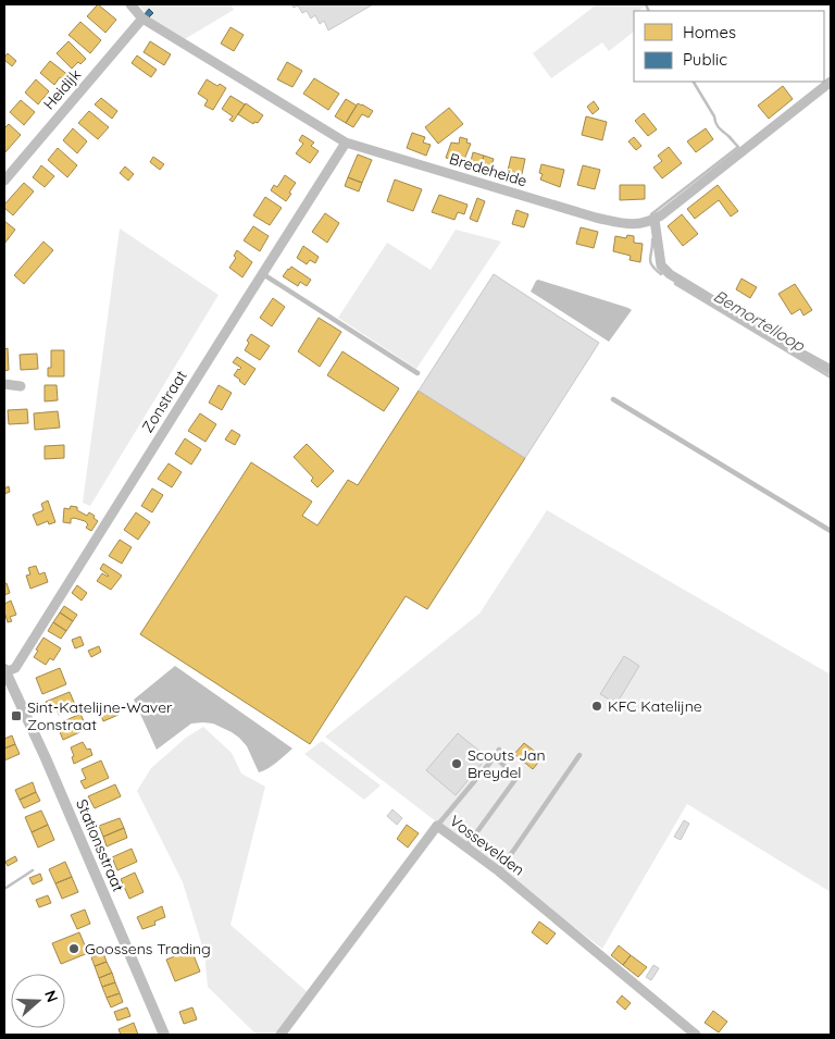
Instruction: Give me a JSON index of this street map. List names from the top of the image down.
{
  "streets": {
    "street": [
      "Heidijk",
      "Bredeheide",
      "Zonstraat",
      "Stationsstraat",
      "Vossevelden"
    ]
  },
  "crossings": [
    ["Heidijk", "Bredeheide"],
    ["Bredeheide", "Zonstraat"],
    ["Zonstraat", "Stationsstraat"]
  ],
  "water": ["Bemortelloop"],
  "places": {
    "other": ["KFC Katelijne", "Scouts Jan Breydel", "Goossens Trading"],
    "transit": ["Sint-Katelijne-Waver Zonstraat"]
  },
  "legend": ["Homes", "Public"],
  "north": "right"
}
